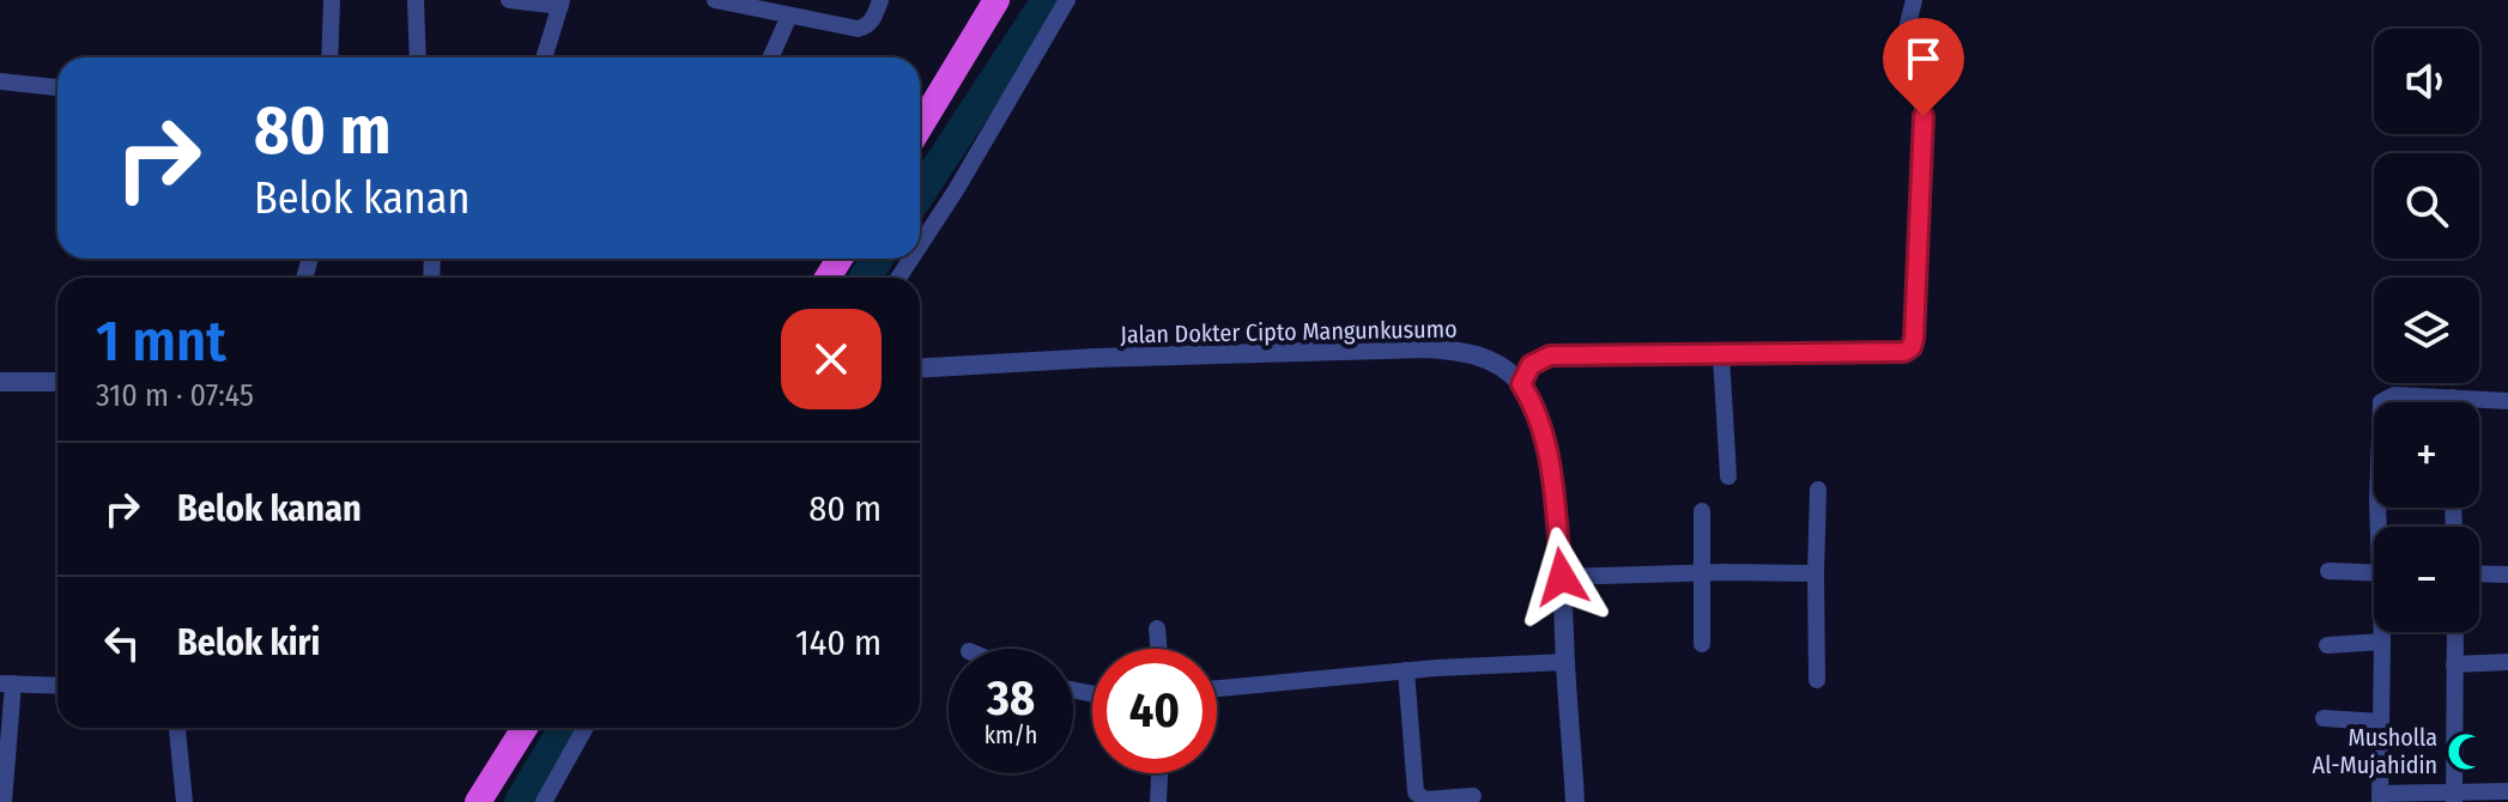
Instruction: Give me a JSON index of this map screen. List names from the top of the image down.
{
  "streets": {
    "street": ["Jalan Dokter Cipto Mangunkusumo"]
  },
  "places": {
    "mosque": ["Musholla Al-Mujahidin"]
  },
  "page": {
    "map_buttons": ["+", "−"],
    "turn": ["80 m", "Belok kanan"],
    "heading": ["1 mnt", "310 m · 07:45"],
    "list": [
      {
        "name": "Belok kanan",
        "value": "80 m"
      },
      {
        "name": "Belok kiri",
        "value": "140 m"
      }
    ],
    "speed": "38 km/h",
    "limit": "40"
  }
}
